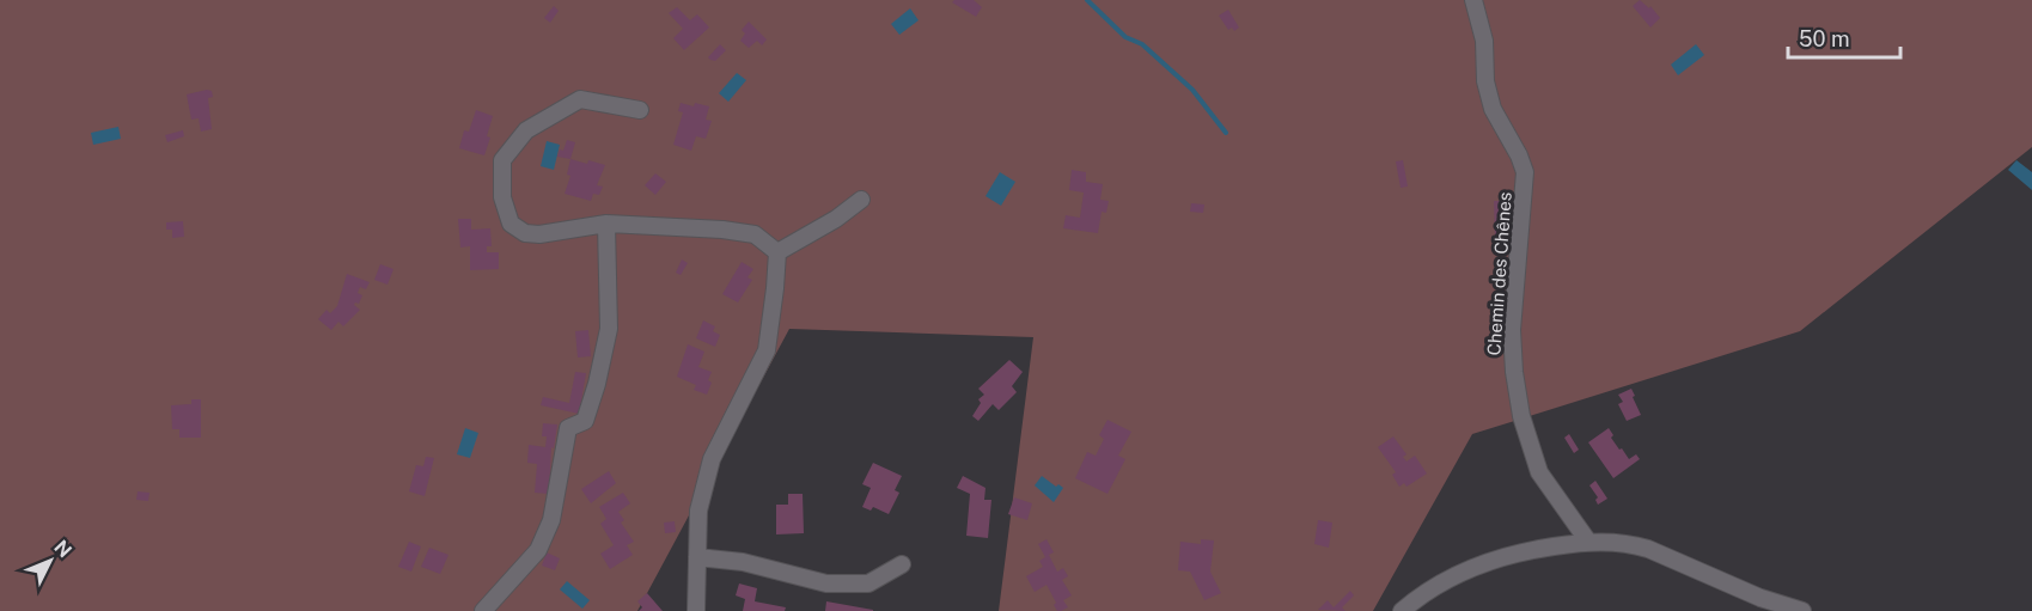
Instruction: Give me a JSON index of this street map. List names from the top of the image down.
{
  "streets": {
    "street": ["Chemin des Chênes"]
  },
  "scale_bar": "50 m",
  "north": "top right"
}
